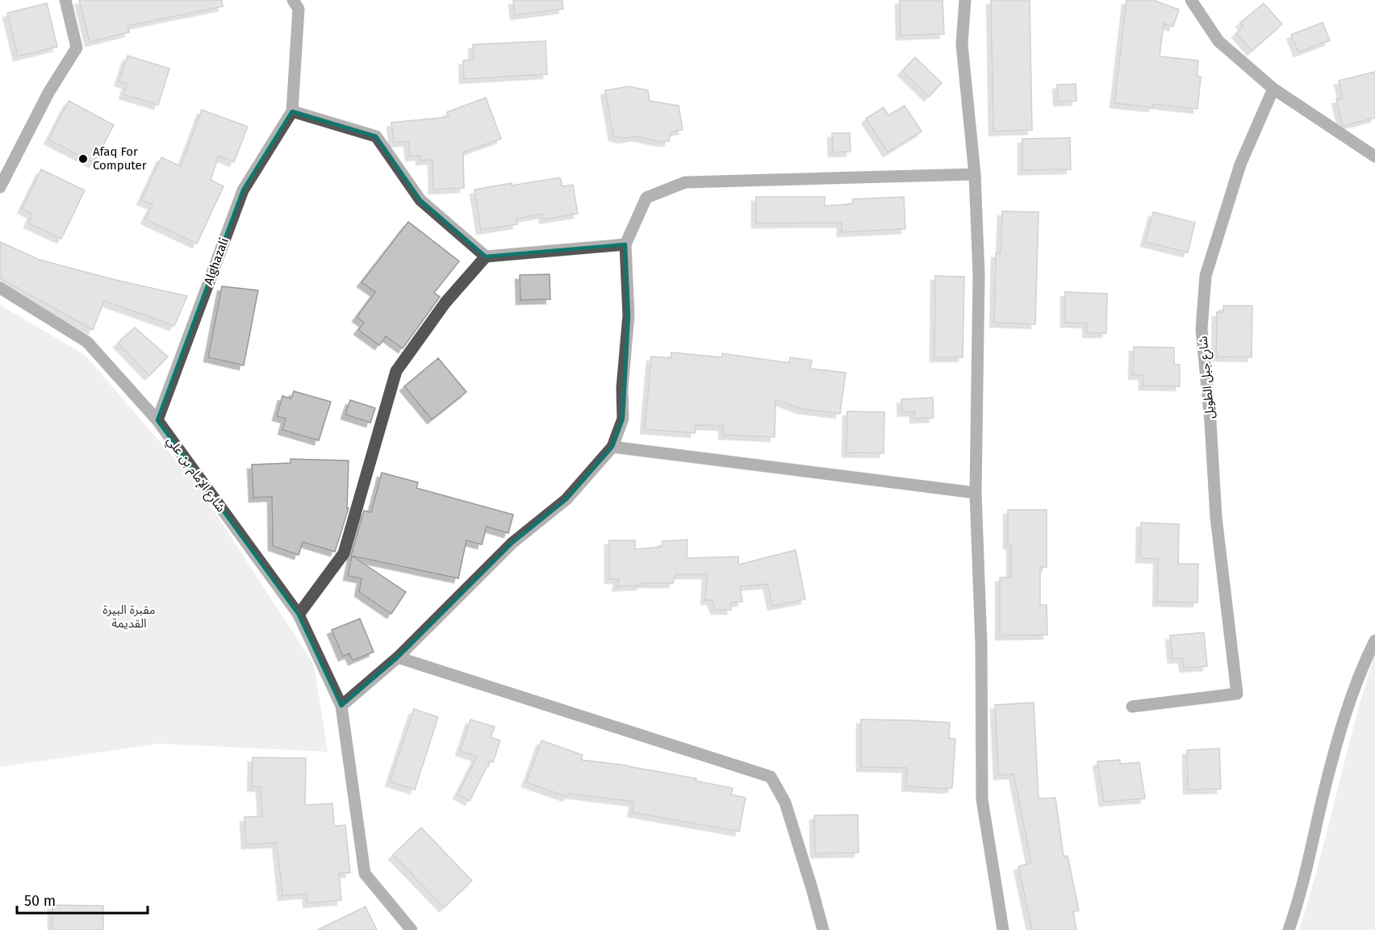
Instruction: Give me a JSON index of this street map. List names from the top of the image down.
{
  "streets": {
    "street": ["Alghazali", "شارع جبل الطويل", "شارع الإمام بن علي"]
  },
  "crossings": [
    ["Alghazali", "شارع الإمام بن علي"]
  ],
  "parks": ["مقبرة البيرة القديمة"],
  "places": ["Afaq For Computer"],
  "scale_bar": "50 m"
}
